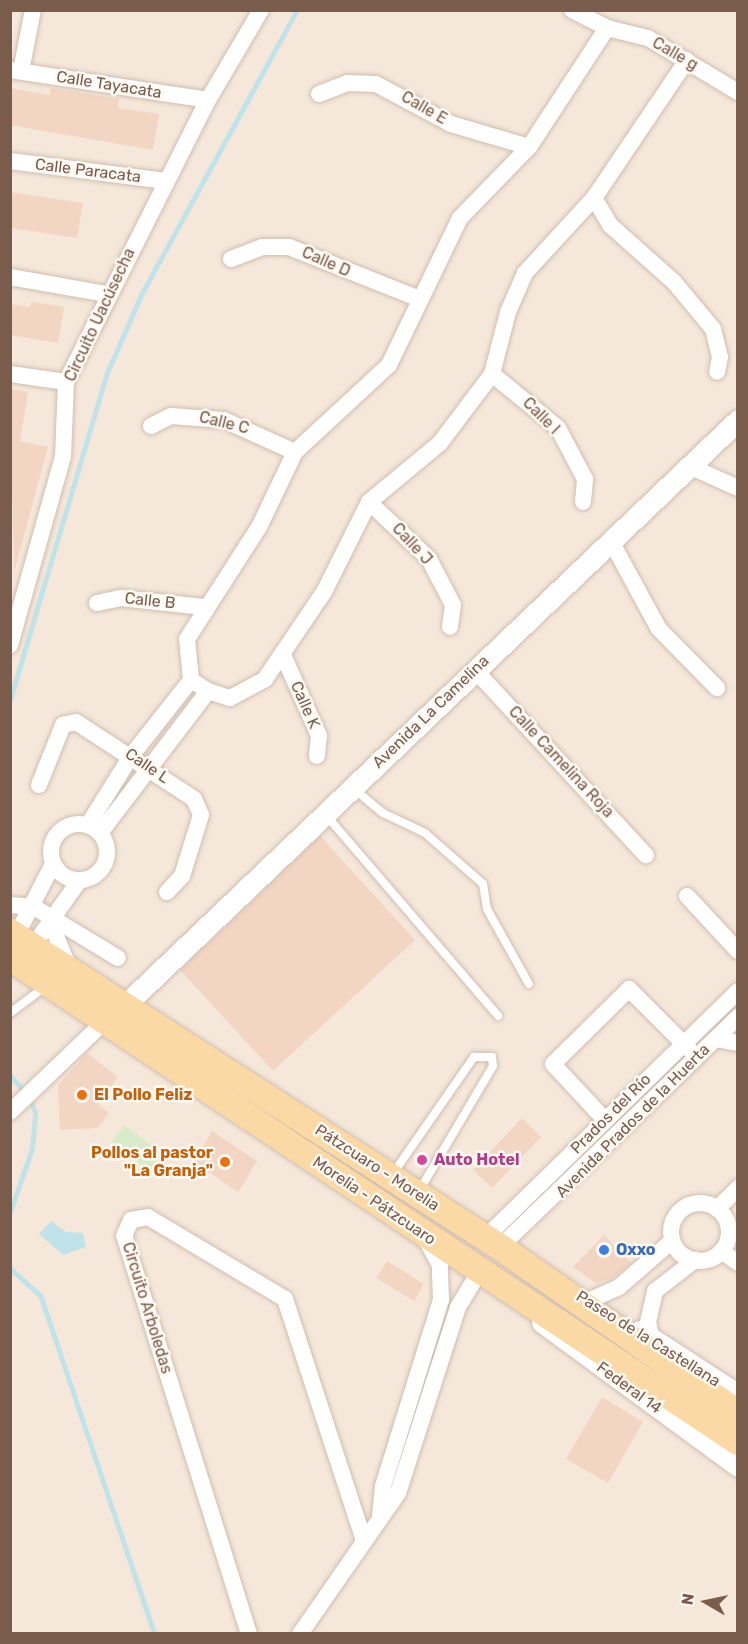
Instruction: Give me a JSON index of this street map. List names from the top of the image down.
{
  "streets": {
    "main road": ["Pátzcuaro - Morelia", "Morelia - Pátzcuaro"],
    "street": [
      "Calle g",
      "Calle Tayacata",
      "Calle E",
      "Calle Paracata",
      "Calle D",
      "Circuito Uacúsecha",
      "Calle I",
      "Calle C",
      "Calle J",
      "Calle B",
      "Calle K",
      "Avenida La Camelina",
      "Calle Camelina Roja",
      "Calle L",
      "Prados del Río",
      "Avenida Prados de la Huerta",
      "Circuito Arboledas",
      "Paseo de la Castellana",
      "Federal 14"
    ]
  },
  "crossings": [
    ["Calle Tayacata", "Circuito Uacúsecha"],
    ["Calle Paracata", "Circuito Uacúsecha"],
    ["Avenida La Camelina", "Calle Camelina Roja"],
    ["Avenida La Camelina", "Pátzcuaro - Morelia"],
    ["Avenida La Camelina", "Morelia - Pátzcuaro"],
    ["Prados del Río", "Avenida Prados de la Huerta"],
    ["Prados del Río", "Pátzcuaro - Morelia"],
    ["Avenida Prados de la Huerta", "Pátzcuaro - Morelia"],
    ["Pátzcuaro - Morelia", "Morelia - Pátzcuaro"],
    ["Pátzcuaro - Morelia", "Paseo de la Castellana"],
    ["Morelia - Pátzcuaro", "Federal 14"]
  ],
  "places": [
    "El Pollo Feliz",
    "Auto Hotel",
    "Pollos al pastor \"La Granja\"",
    "Oxxo"
  ],
  "north": "left"
}
